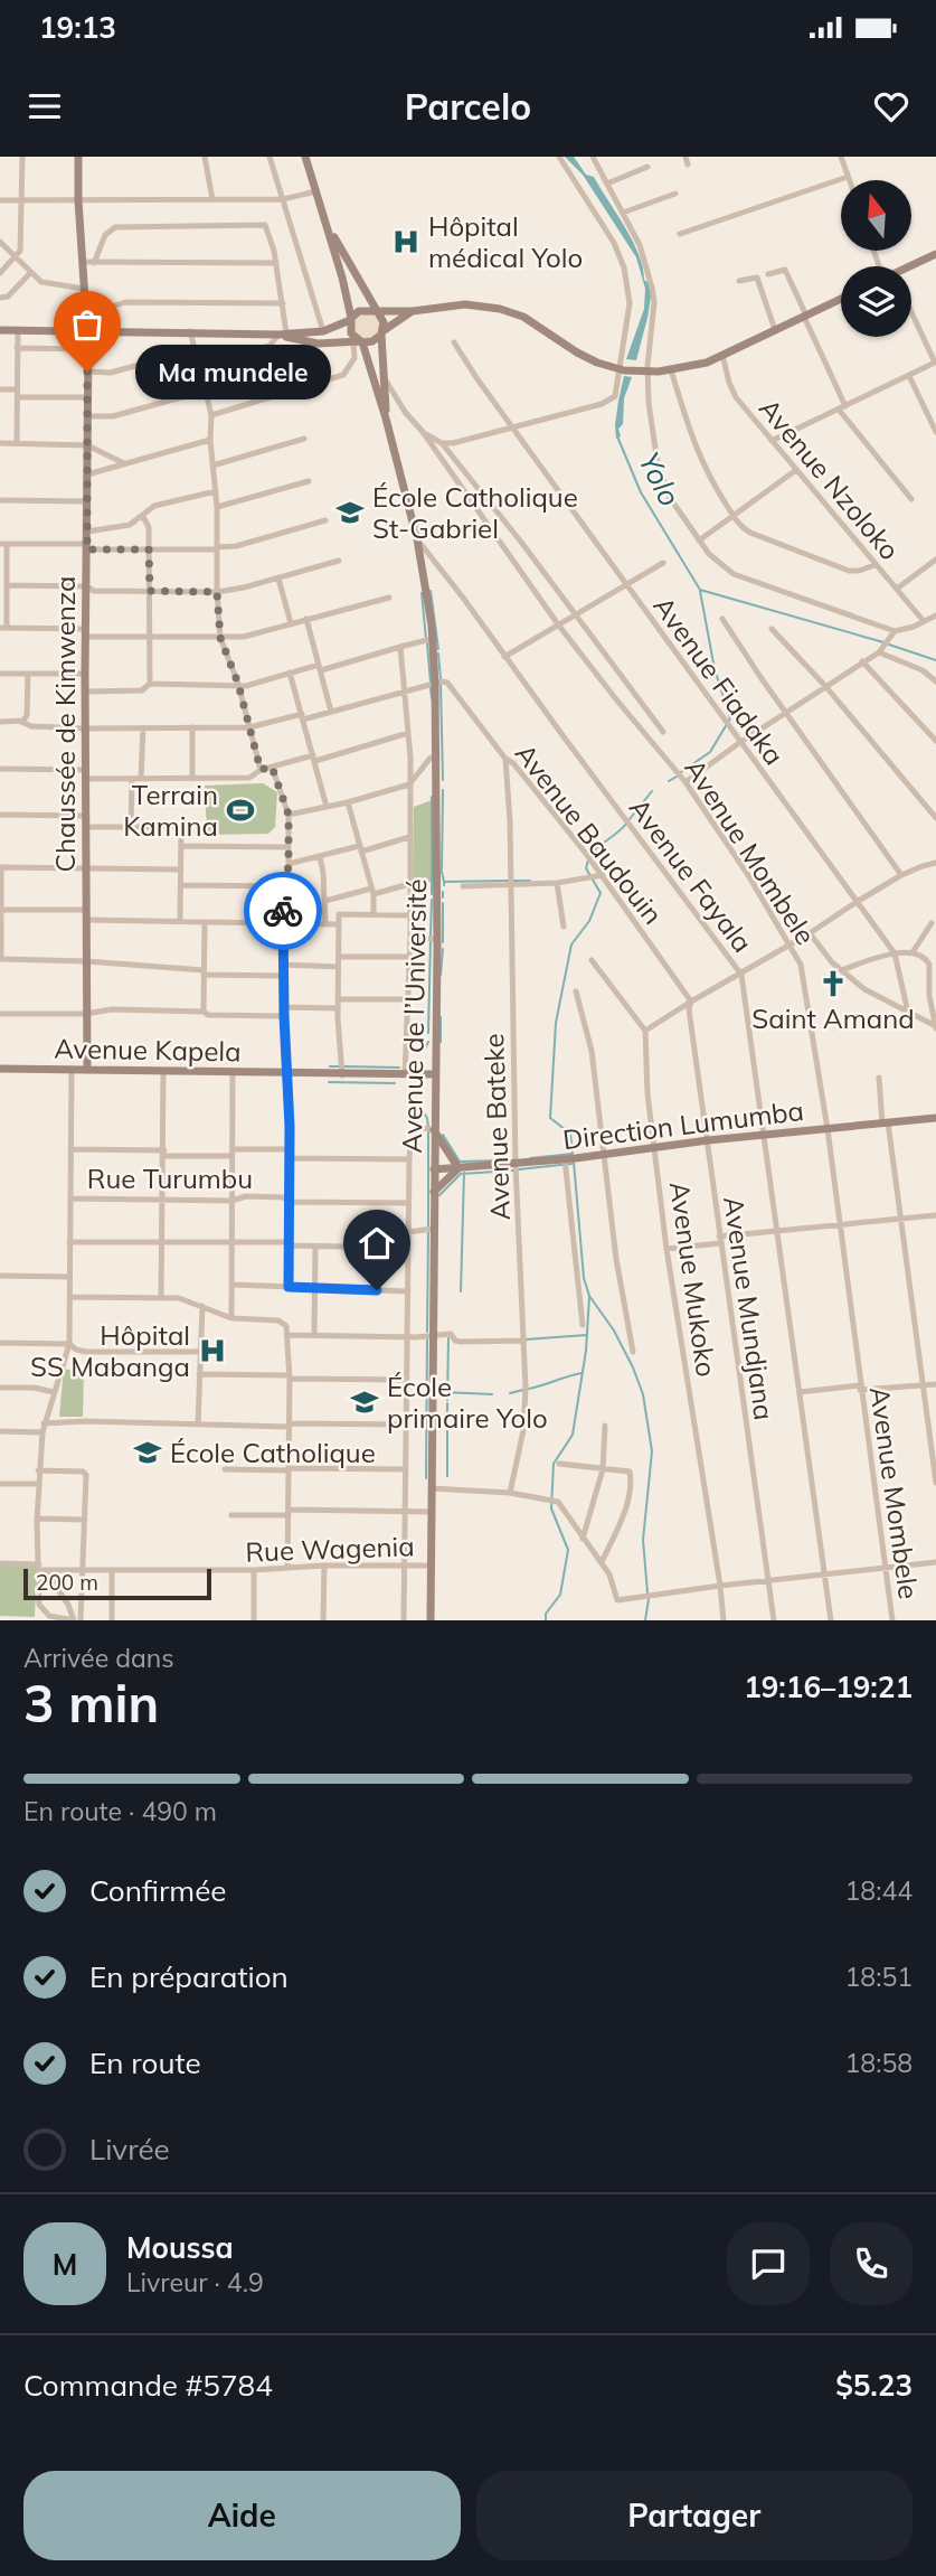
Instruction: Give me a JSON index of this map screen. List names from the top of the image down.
{
  "streets": {
    "street": [
      "Avenue Nzoloko",
      "Avenue Fiadaka",
      "Chaussée de Kimwenza",
      "Avenue Baudouin",
      "Avenue Mombele",
      "Avenue Fayala",
      "Avenue de l’Université",
      "Avenue Kapela",
      "Direction Lumumba",
      "Avenue Bateke",
      "Rue Turumbu",
      "Avenue Mukoko",
      "Avenue Mundjana",
      "Rue Wagenia"
    ]
  },
  "crossings": [
    ["Chaussée de Kimwenza", "Avenue Kapela"],
    ["Avenue Baudouin", "Avenue de l’Université"],
    ["Avenue Baudouin", "Avenue Bateke"],
    ["Avenue Baudouin", "Avenue Mundjana"],
    ["Avenue Mombele", "Avenue de l’Université"],
    ["Avenue Mombele", "Direction Lumumba"],
    ["Avenue Fayala", "Avenue de l’Université"],
    ["Avenue Fayala", "Direction Lumumba"],
    ["Avenue de l’Université", "Avenue Kapela"],
    ["Avenue de l’Université", "Direction Lumumba"],
    ["Avenue de l’Université", "Rue Wagenia"],
    ["Direction Lumumba", "Avenue Bateke"],
    ["Direction Lumumba", "Avenue Mukoko"],
    ["Direction Lumumba", "Avenue Mundjana"]
  ],
  "water": ["Yolo"],
  "places": {
    "hospital": ["Hôpital médical Yolo", "Hôpital SS Mabanga"],
    "other": ["Ma mundele"],
    "school or university": ["École Catholique St-Gabriel", "École primaire Yolo", "École Catholique"],
    "sports": ["Terrain Kamina"],
    "church": ["Saint Amand"]
  },
  "scale_bar": "200 m",
  "north": "top",
  "page": {
    "status": "19:13",
    "header": "Parcelo",
    "bubble": "Ma mundele",
    "scale": "200 m",
    "heading": ["3 min", "Arrivée dans", "19:16–19:21"],
    "panel": [
      "Moussa",
      "Livreur · 4.9",
      "Commande #5784",
      "$5.23"
    ],
    "bar": "En route · 490 m",
    "list": [
      ["Confirmée", "18:44"],
      ["En préparation", "18:51"],
      ["En route", "18:58"],
      "Livrée"
    ],
    "round": "M",
    "buttons": ["Aide", "Partager"]
  }
}
